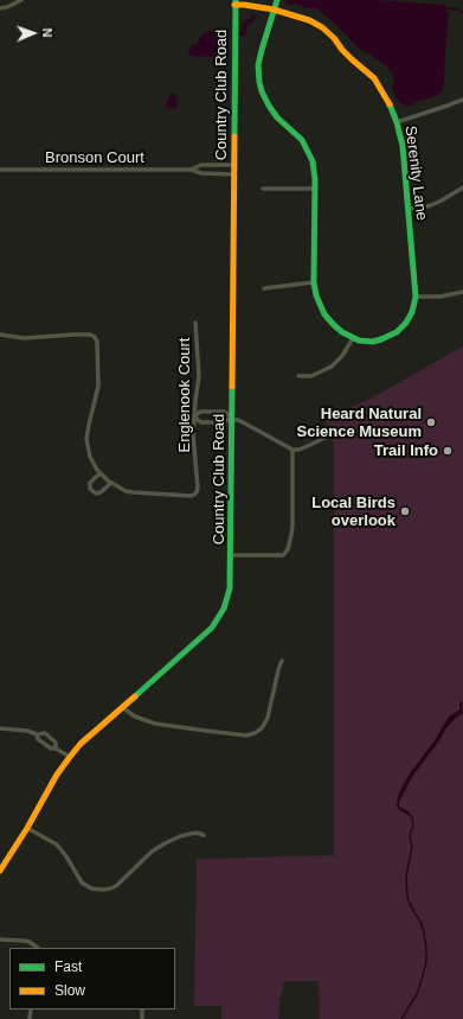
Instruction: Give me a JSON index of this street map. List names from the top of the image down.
{
  "streets": {
    "main road": ["Country Club Road", "Serenity Lane"],
    "street": ["Bronson Court", "Englenook Court"]
  },
  "crossings": [
    ["Country Club Road", "Bronson Court"],
    ["Country Club Road", "Serenity Lane"]
  ],
  "places": ["Heard Natural Science Museum", "Trail Info", "Local Birds overlook"],
  "legend": ["Fast", "Slow"],
  "north": "right"
}
